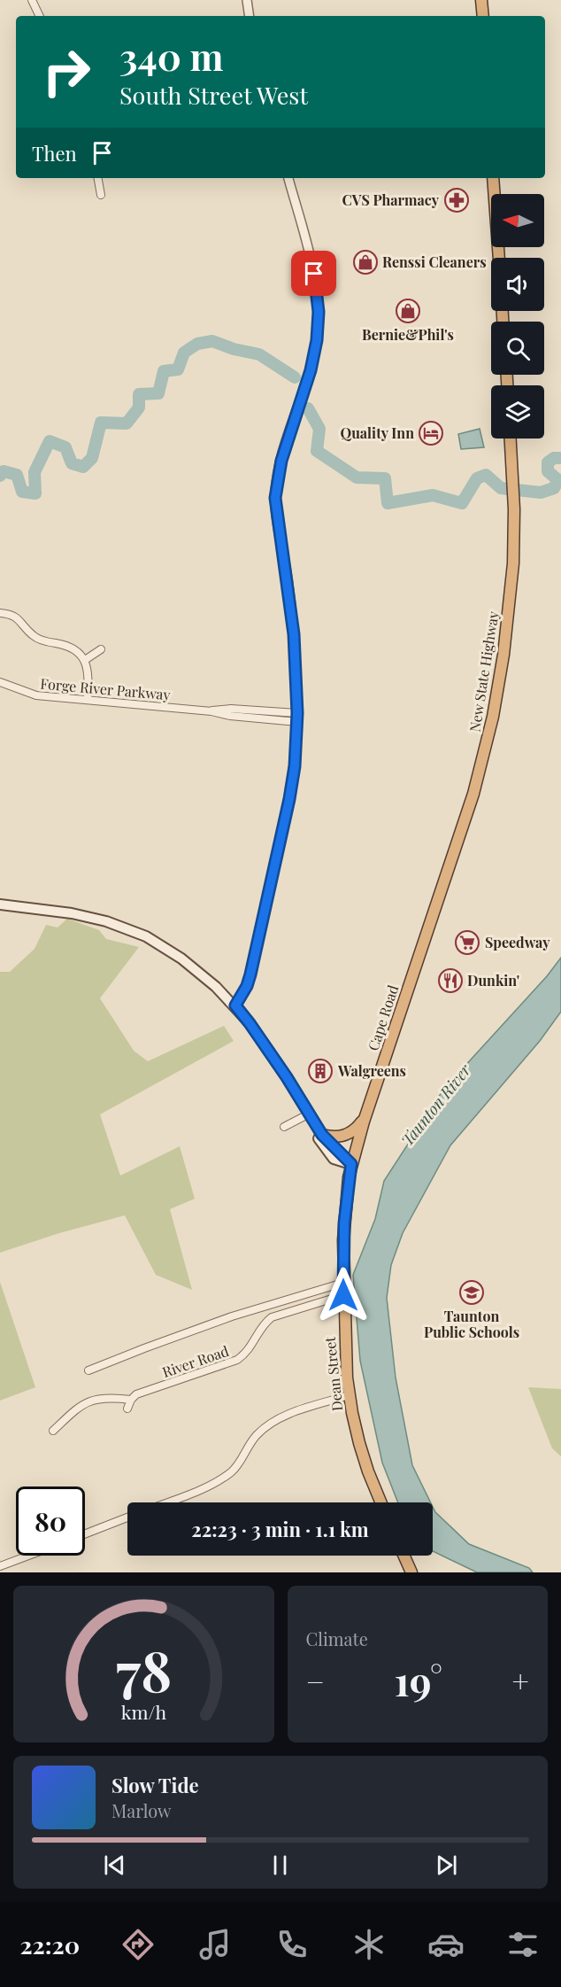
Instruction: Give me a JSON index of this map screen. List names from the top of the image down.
{
  "streets": {
    "highway": ["New State Highway", "Cape Road", "Dean Street"],
    "street": ["Forge River Parkway", "River Road"]
  },
  "crossings": [
    ["New State Highway", "Cape Road"],
    ["Cape Road", "Dean Street"],
    ["River Road", "Dean Street"]
  ],
  "water": ["Taunton River"],
  "places": {
    "pharmacy": ["CVS Pharmacy"],
    "shop": ["Renssi Cleaners", "Bernie&Phil's"],
    "hotel": ["Quality Inn"],
    "supermarket": ["Speedway"],
    "restaurant": ["Dunkin'"],
    "building": ["Walgreens"],
    "school or university": ["Taunton Public Schools"]
  },
  "north": "left",
  "page": {
    "turn": ["340 m", "South Street West"],
    "then": "Then",
    "limit": "80",
    "trip": "22:23 · 3 min · 1.1 km",
    "tile": "Climate",
    "heat": ["−", "19°", "+"],
    "song": ["Slow Tide", "Marlow"],
    "tabs": "22:20",
    "gauge": ["78", "km/h"]
  }
}
